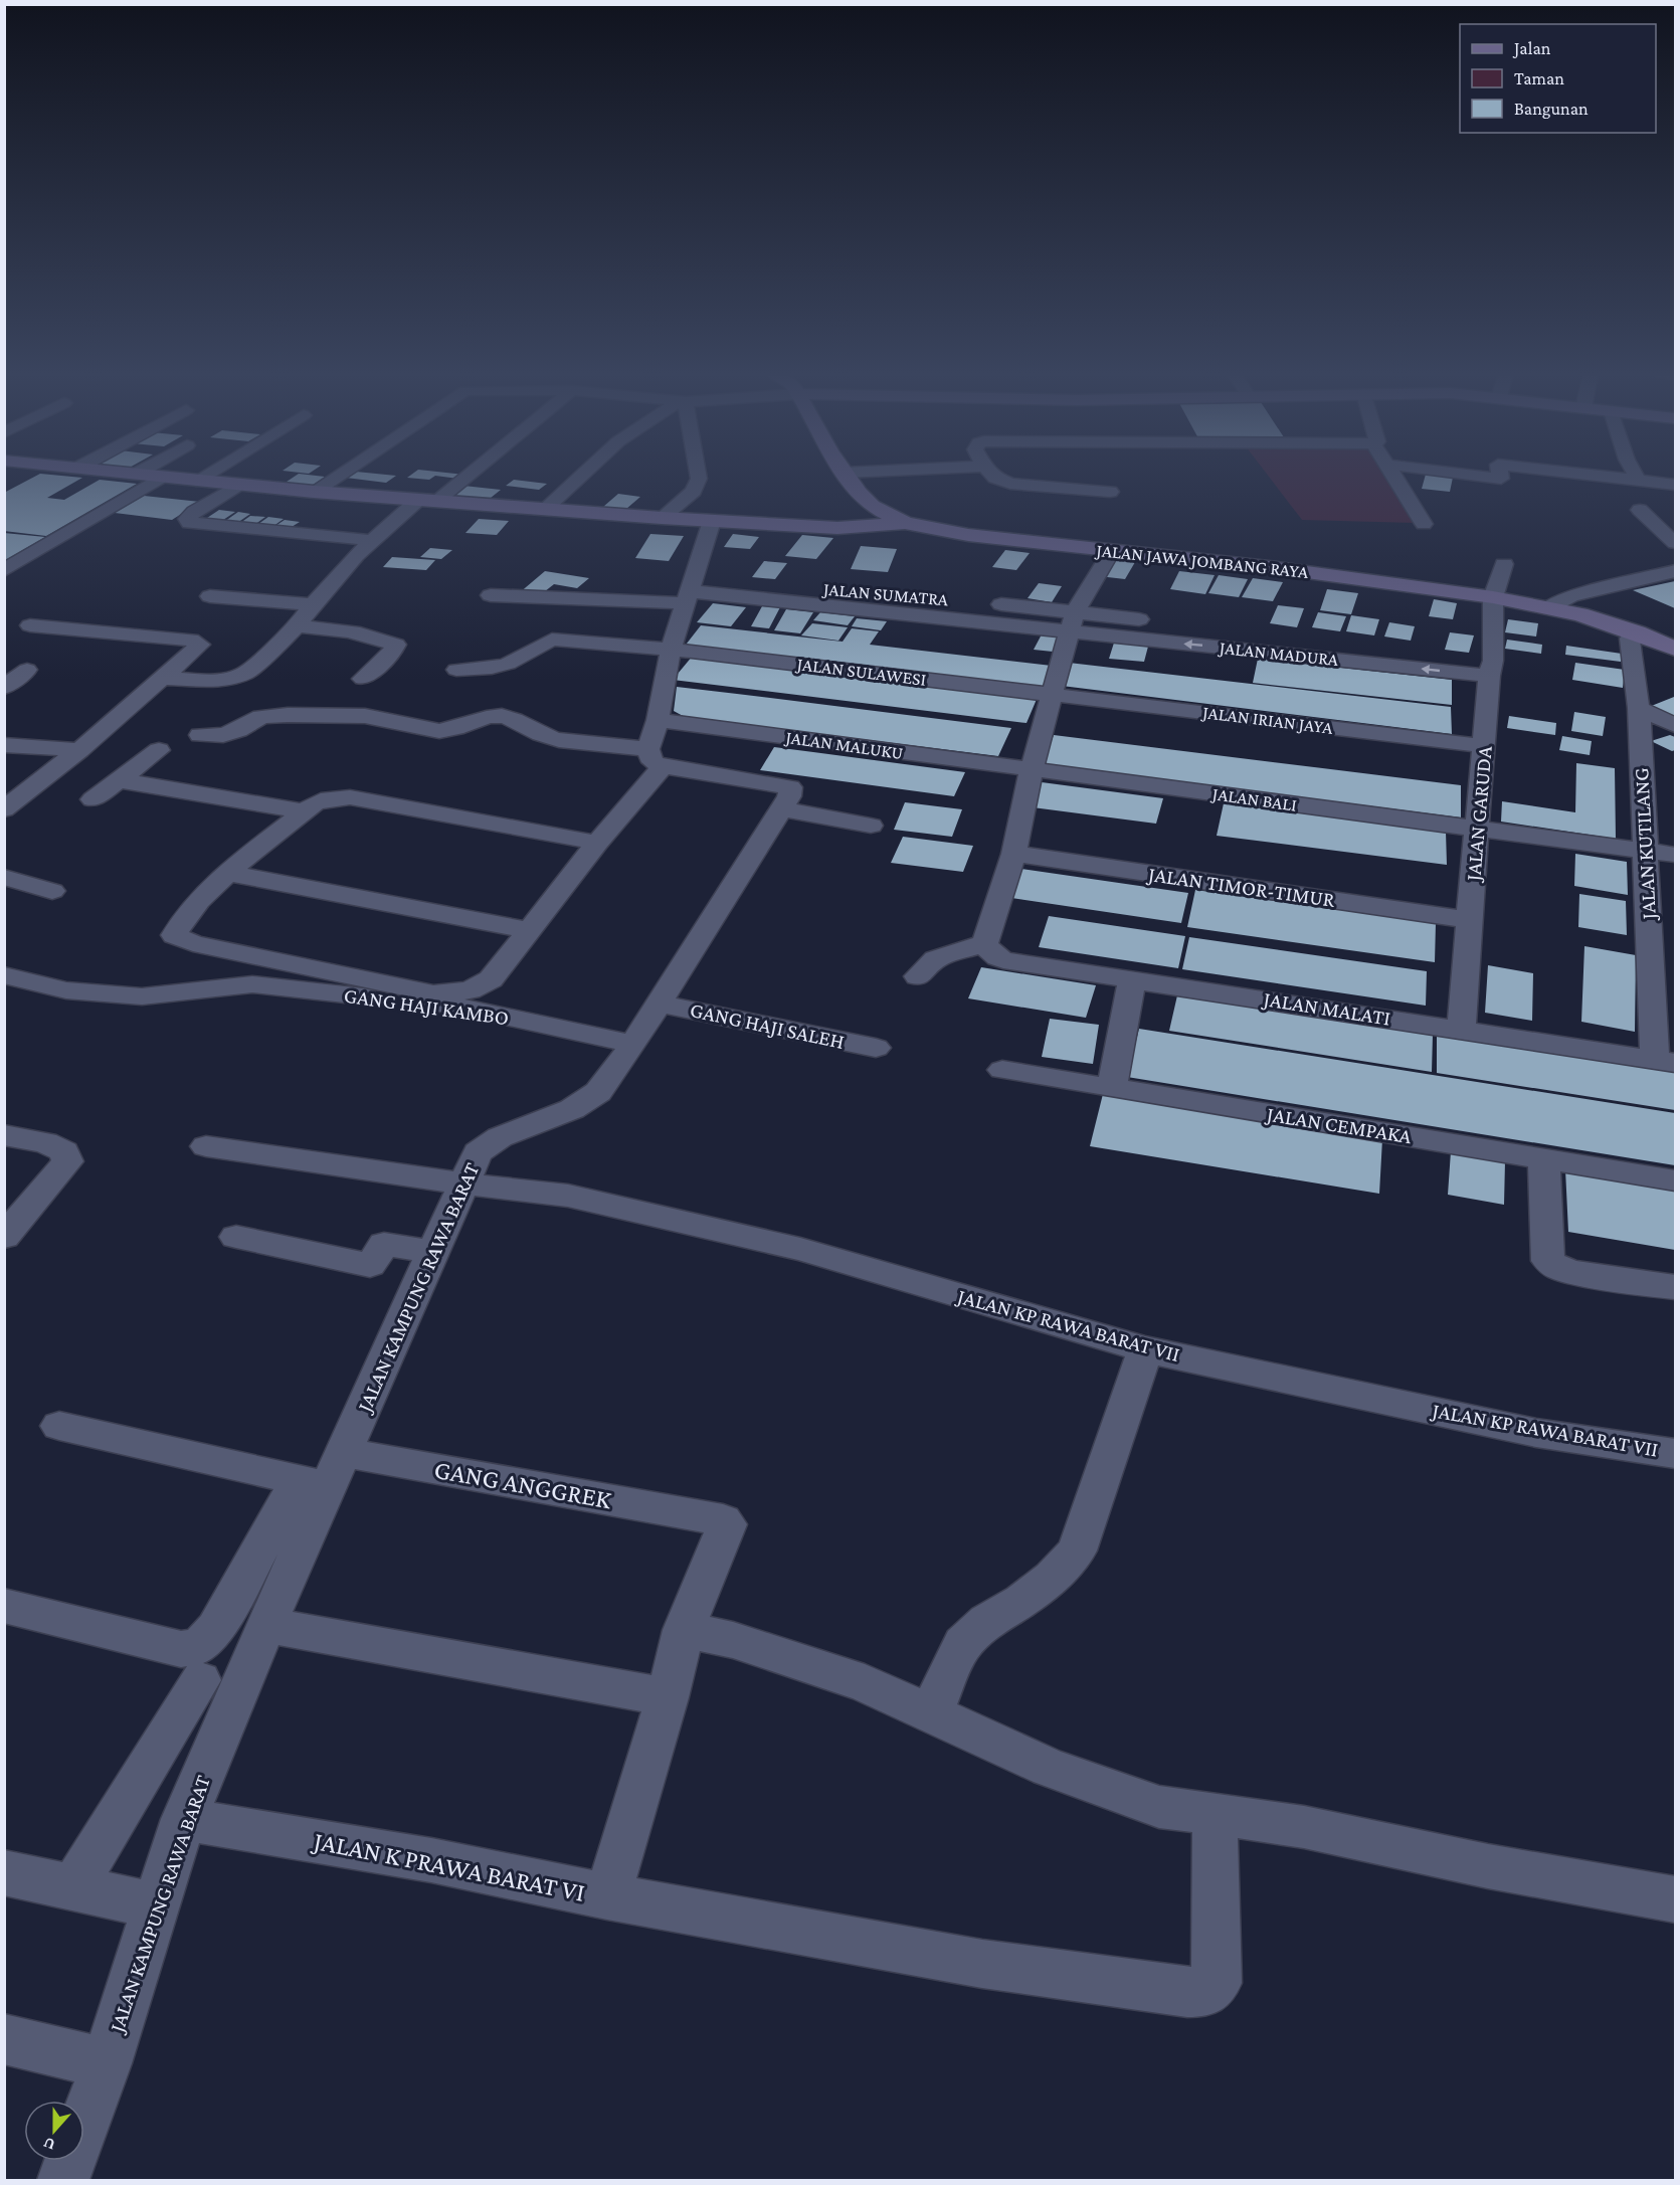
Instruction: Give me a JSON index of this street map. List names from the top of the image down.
{
  "streets": {
    "street": [
      "JALAN JAWA JOMBANG RAYA",
      "JALAN SUMATRA",
      "JALAN MADURA",
      "JALAN SULAWESI",
      "JALAN IRIAN JAYA",
      "JALAN MALUKU",
      "JALAN BALI",
      "JALAN GARUDA",
      "JALAN KUTILANG",
      "JALAN TIMOR-TIMUR",
      "GANG HAJI KAMBO",
      "JALAN MALATI",
      "GANG HAJI SALEH",
      "JALAN CEMPAKA",
      "JALAN KAMPUNG RAWA BARAT",
      "JALAN KP RAWA BARAT VII",
      "GANG ANGGREK",
      "JALAN K PRAWA BARAT VI"
    ]
  },
  "crossings": [
    ["JALAN JAWA JOMBANG RAYA", "JALAN GARUDA"],
    ["JALAN JAWA JOMBANG RAYA", "JALAN KUTILANG"],
    ["JALAN SUMATRA", "JALAN MADURA"],
    ["JALAN MADURA", "JALAN GARUDA"],
    ["JALAN SULAWESI", "JALAN IRIAN JAYA"],
    ["JALAN IRIAN JAYA", "JALAN GARUDA"],
    ["JALAN MALUKU", "JALAN BALI"],
    ["JALAN BALI", "JALAN GARUDA"],
    ["JALAN BALI", "JALAN KUTILANG"],
    ["JALAN GARUDA", "JALAN TIMOR-TIMUR"],
    ["JALAN GARUDA", "JALAN MALATI"],
    ["JALAN KUTILANG", "JALAN MALATI"],
    ["GANG HAJI KAMBO", "JALAN KAMPUNG RAWA BARAT"],
    ["GANG HAJI SALEH", "JALAN KAMPUNG RAWA BARAT"],
    ["JALAN KAMPUNG RAWA BARAT", "JALAN KP RAWA BARAT VII"],
    ["JALAN KAMPUNG RAWA BARAT", "GANG ANGGREK"],
    ["JALAN KAMPUNG RAWA BARAT", "JALAN K PRAWA BARAT VI"],
    ["GANG ANGGREK", "JALAN K PRAWA BARAT VI"]
  ],
  "legend": ["Jalan", "Taman", "Bangunan"],
  "north": "bottom"
}
